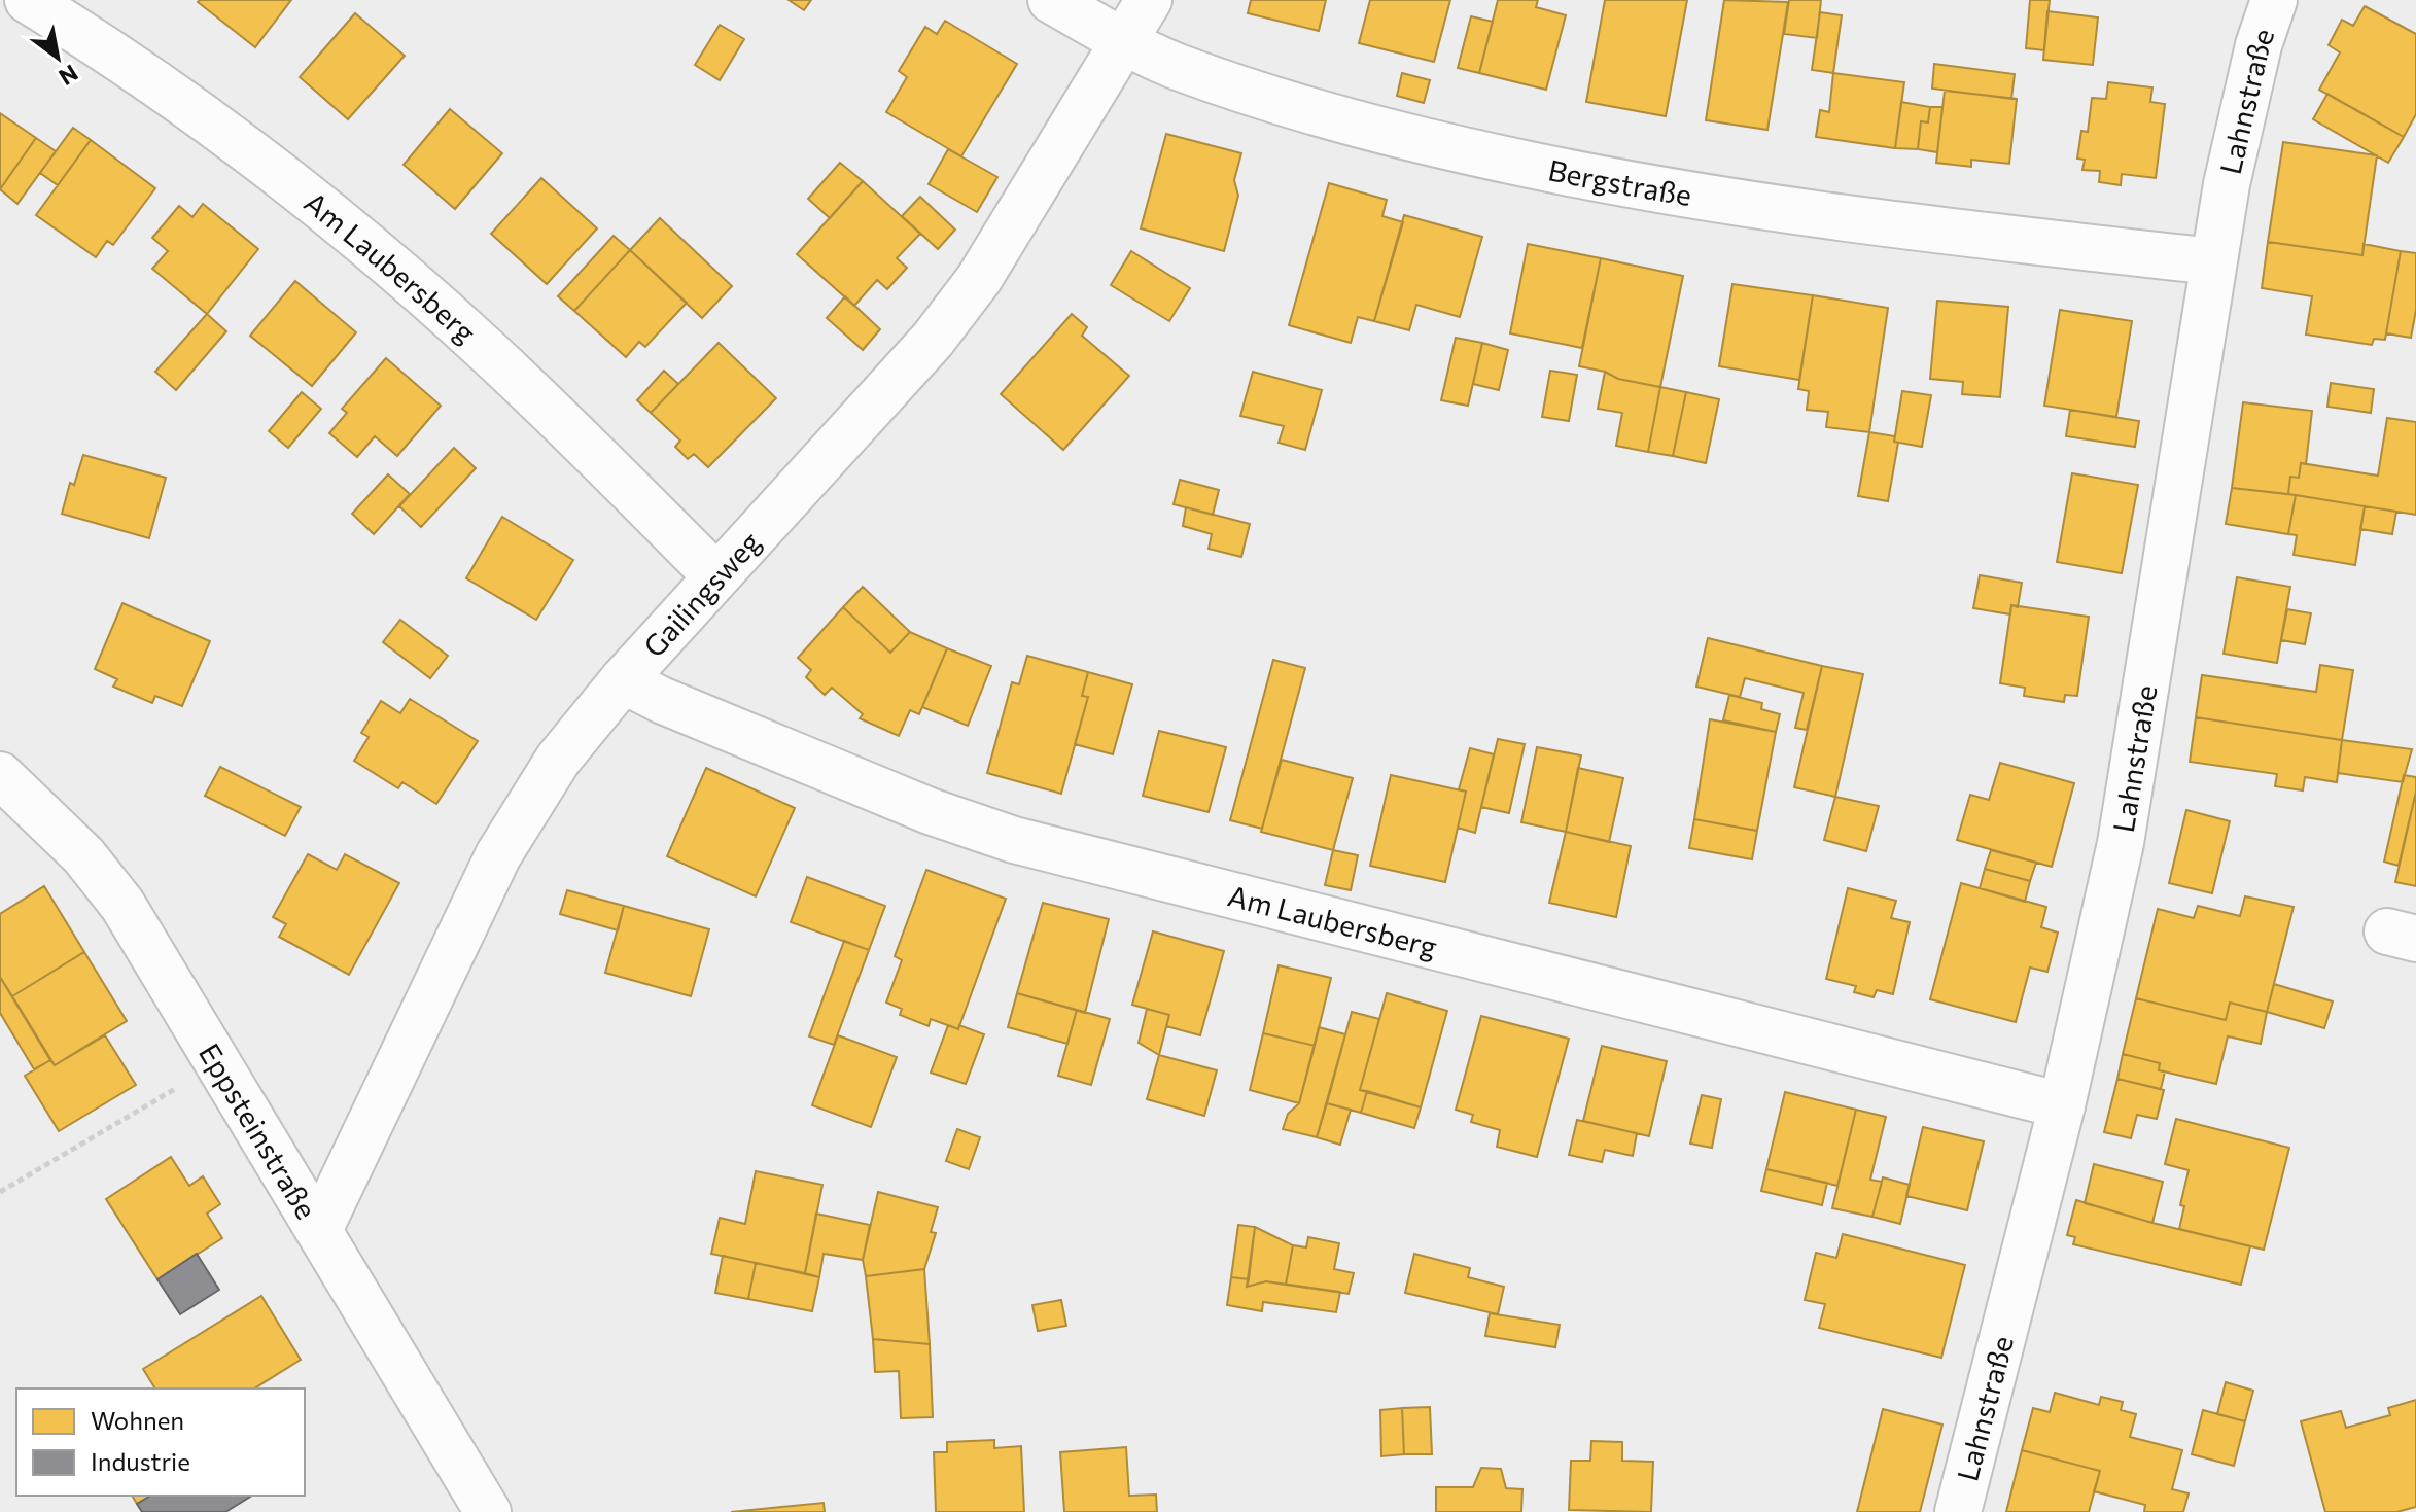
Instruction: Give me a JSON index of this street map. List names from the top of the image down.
{
  "streets": {
    "street": [
      "Lahnstraße",
      "Bergstraße",
      "Am Laubersberg",
      "Gailingsweg",
      "Eppsteinstraße"
    ]
  },
  "crossings": [
    ["Lahnstraße", "Bergstraße"],
    ["Lahnstraße", "Am Laubersberg"],
    ["Bergstraße", "Gailingsweg"],
    ["Am Laubersberg", "Gailingsweg"],
    ["Gailingsweg", "Eppsteinstraße"]
  ],
  "legend": ["Wohnen", "Industrie"],
  "north": "bottom right"
}
